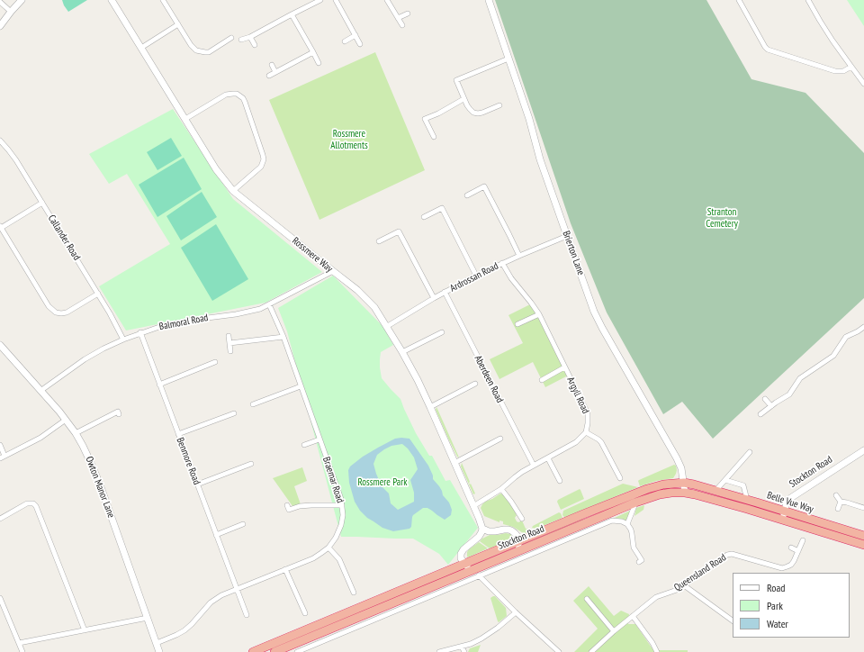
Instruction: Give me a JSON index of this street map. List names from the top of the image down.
{
  "streets": {
    "highway": ["Stockton Road", "Belle Vue Way"],
    "street": [
      "Callander Road",
      "Brierton Lane",
      "Rossmere Way",
      "Ardrossan Road",
      "Balmoral Road",
      "Aberdeen Road",
      "Argyll Road",
      "Benmore Road",
      "Braemar Road",
      "Owton Manor Lane",
      "Queensland Road"
    ]
  },
  "crossings": [
    ["Callander Road", "Balmoral Road"],
    ["Brierton Lane", "Ardrossan Road"],
    ["Brierton Lane", "Stockton Road"],
    ["Rossmere Way", "Ardrossan Road"],
    ["Rossmere Way", "Balmoral Road"],
    ["Ardrossan Road", "Aberdeen Road"],
    ["Ardrossan Road", "Argyll Road"],
    ["Balmoral Road", "Benmore Road"],
    ["Balmoral Road", "Braemar Road"],
    ["Balmoral Road", "Owton Manor Lane"],
    ["Benmore Road", "Braemar Road"],
    ["Stockton Road", "Belle Vue Way"],
    ["Braemar Road", "Owton Manor Lane"]
  ],
  "parks": ["Rossmere Allotments", "Stranton Cemetery", "Rossmere Park"],
  "legend": ["Road", "Park", "Water"]
}
